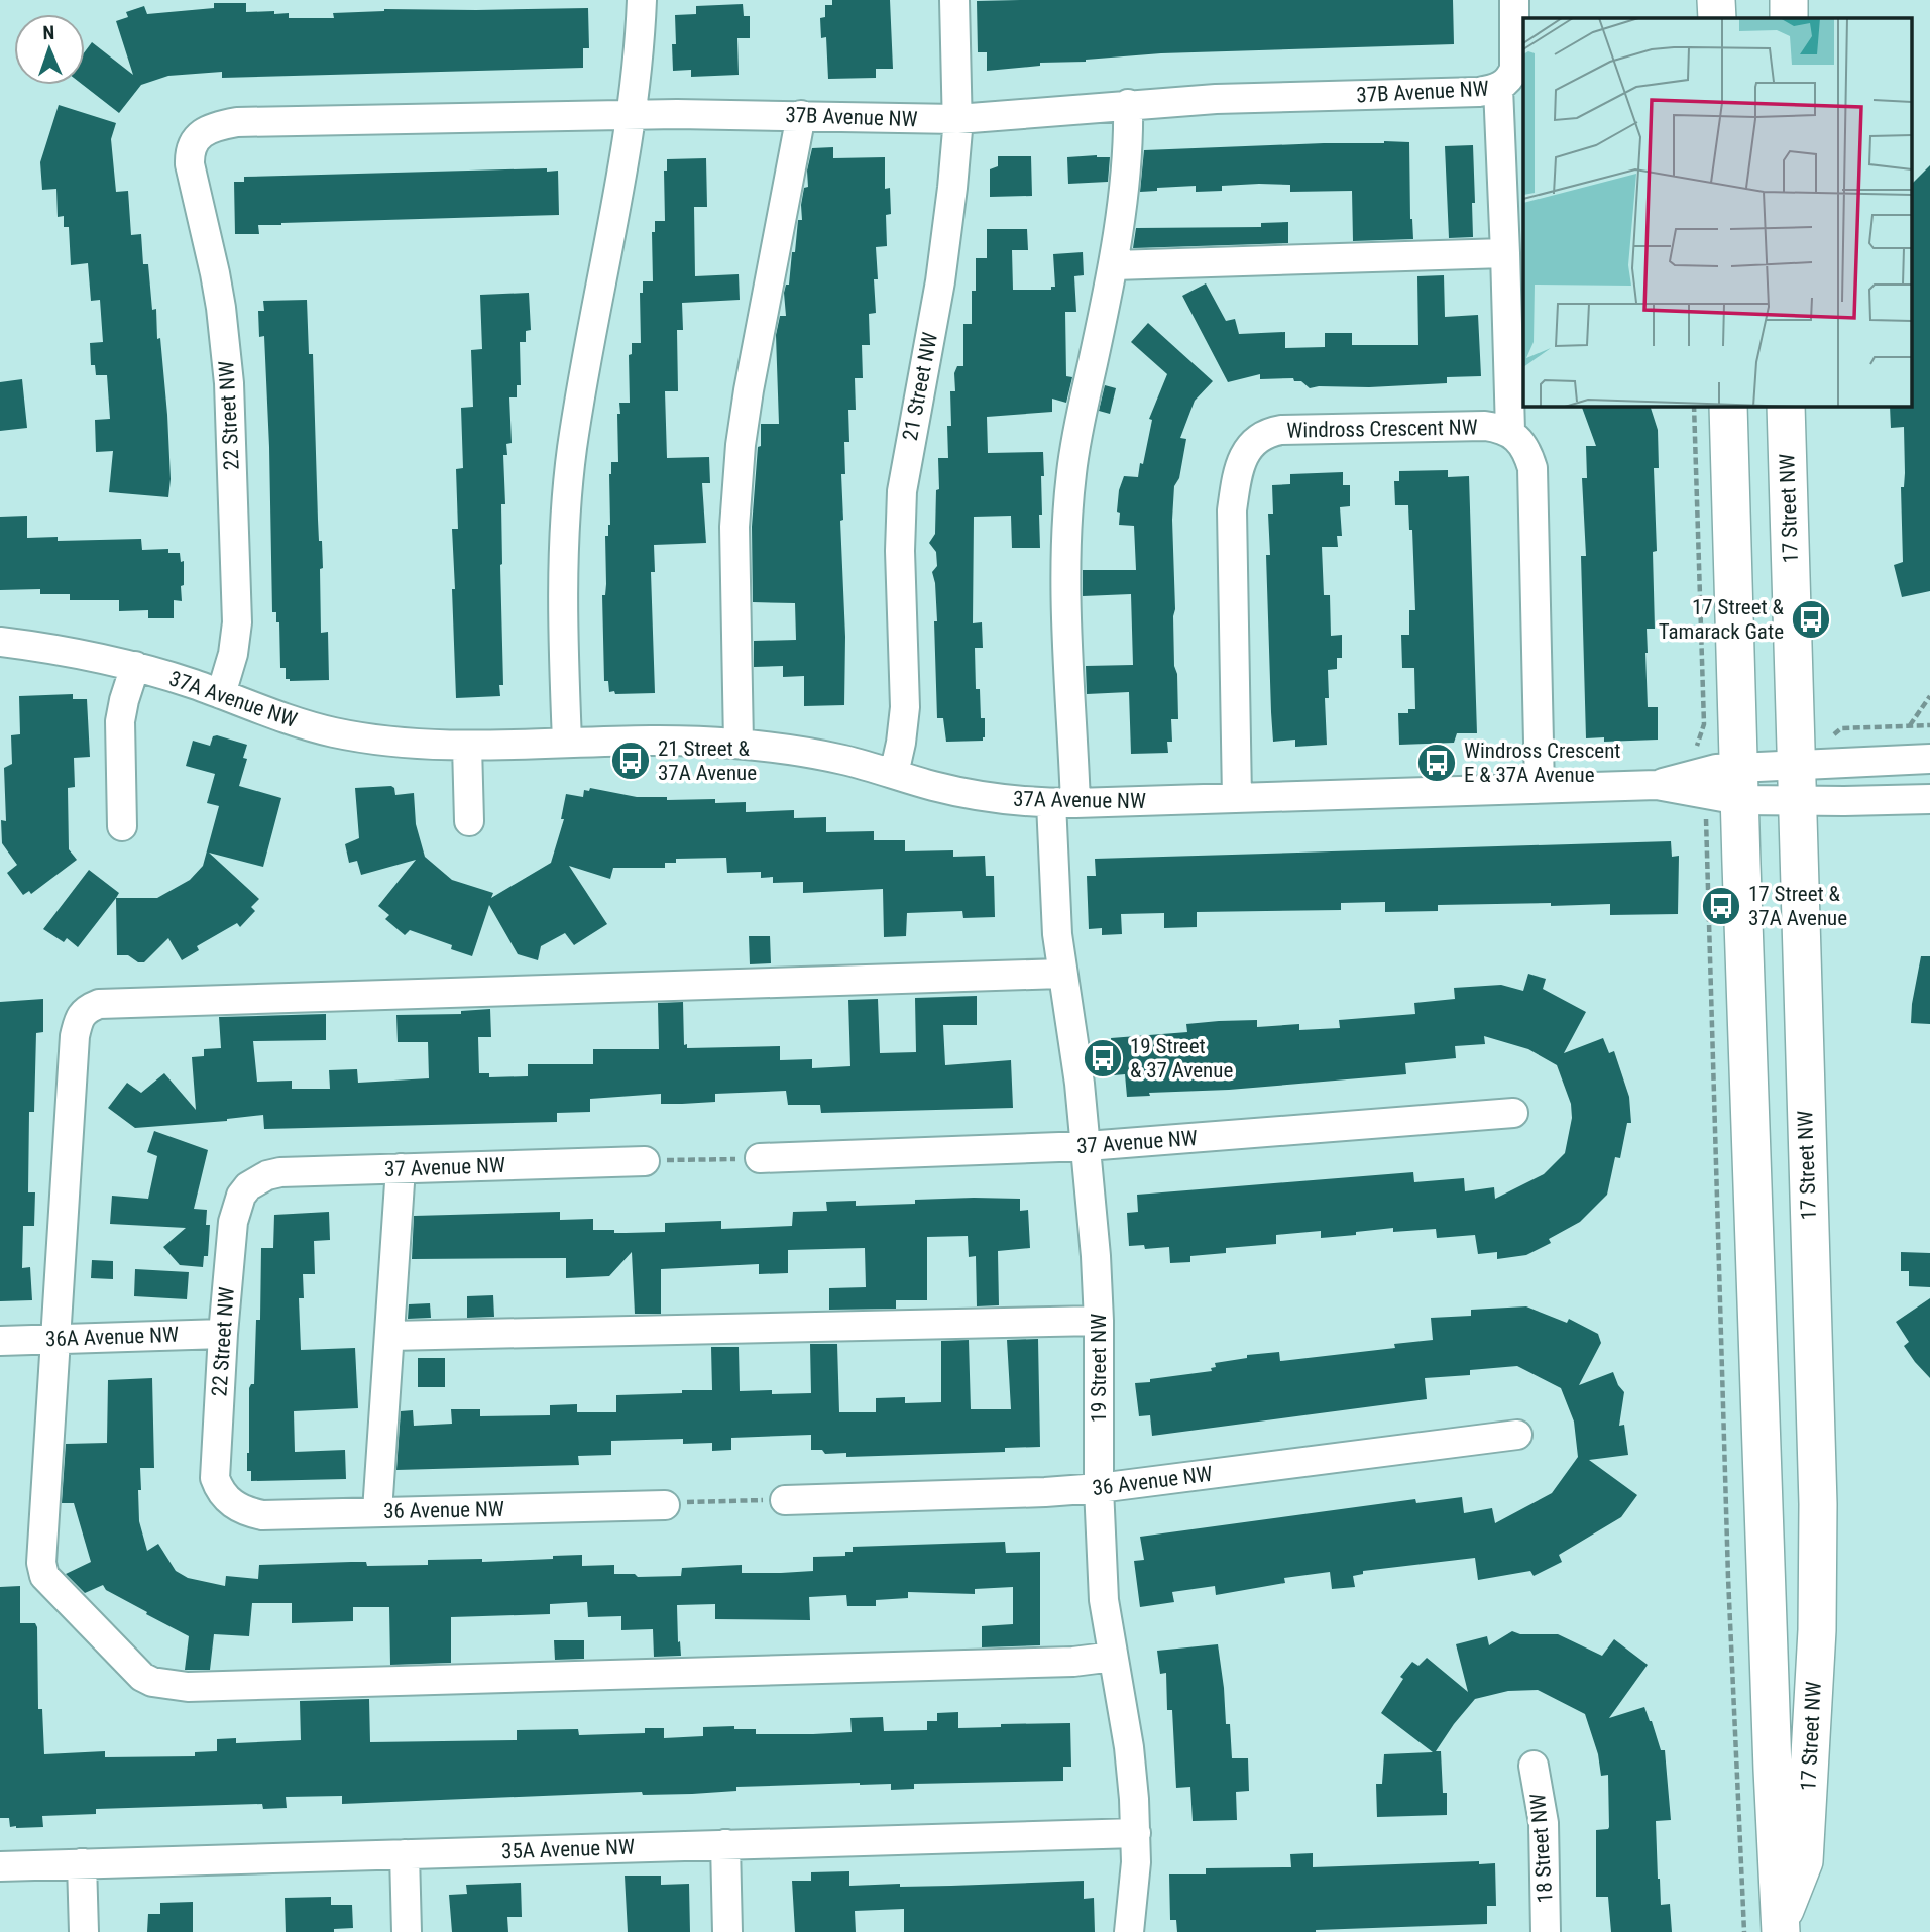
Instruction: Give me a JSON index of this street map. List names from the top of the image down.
{
  "streets": {
    "main road": ["17 Street NW"],
    "street": [
      "37B Avenue NW",
      "21 Street NW",
      "22 Street NW",
      "Windross Crescent NW",
      "37A Avenue NW",
      "37 Avenue NW",
      "36A Avenue NW",
      "19 Street NW",
      "36 Avenue NW",
      "18 Street NW",
      "35A Avenue NW"
    ]
  },
  "crossings": [
    ["37B Avenue NW", "21 Street NW"],
    ["37B Avenue NW", "22 Street NW"],
    ["37B Avenue NW", "19 Street NW"],
    ["21 Street NW", "37A Avenue NW"],
    ["22 Street NW", "37A Avenue NW"],
    ["22 Street NW", "37 Avenue NW"],
    ["22 Street NW", "36A Avenue NW"],
    ["22 Street NW", "36 Avenue NW"],
    ["Windross Crescent NW", "37A Avenue NW"],
    ["17 Street NW", "37A Avenue NW"],
    ["37A Avenue NW", "19 Street NW"],
    ["37 Avenue NW", "19 Street NW"],
    ["19 Street NW", "36 Avenue NW"],
    ["19 Street NW", "35A Avenue NW"]
  ],
  "places": {
    "bus stop": [
      "17 Street & Tamarack Gate",
      "21 Street & 37A Avenue",
      "Windross Crescent E & 37A Avenue",
      "17 Street & 37A Avenue",
      "19 Street & 37 Avenue"
    ]
  },
  "north": "top"
}
